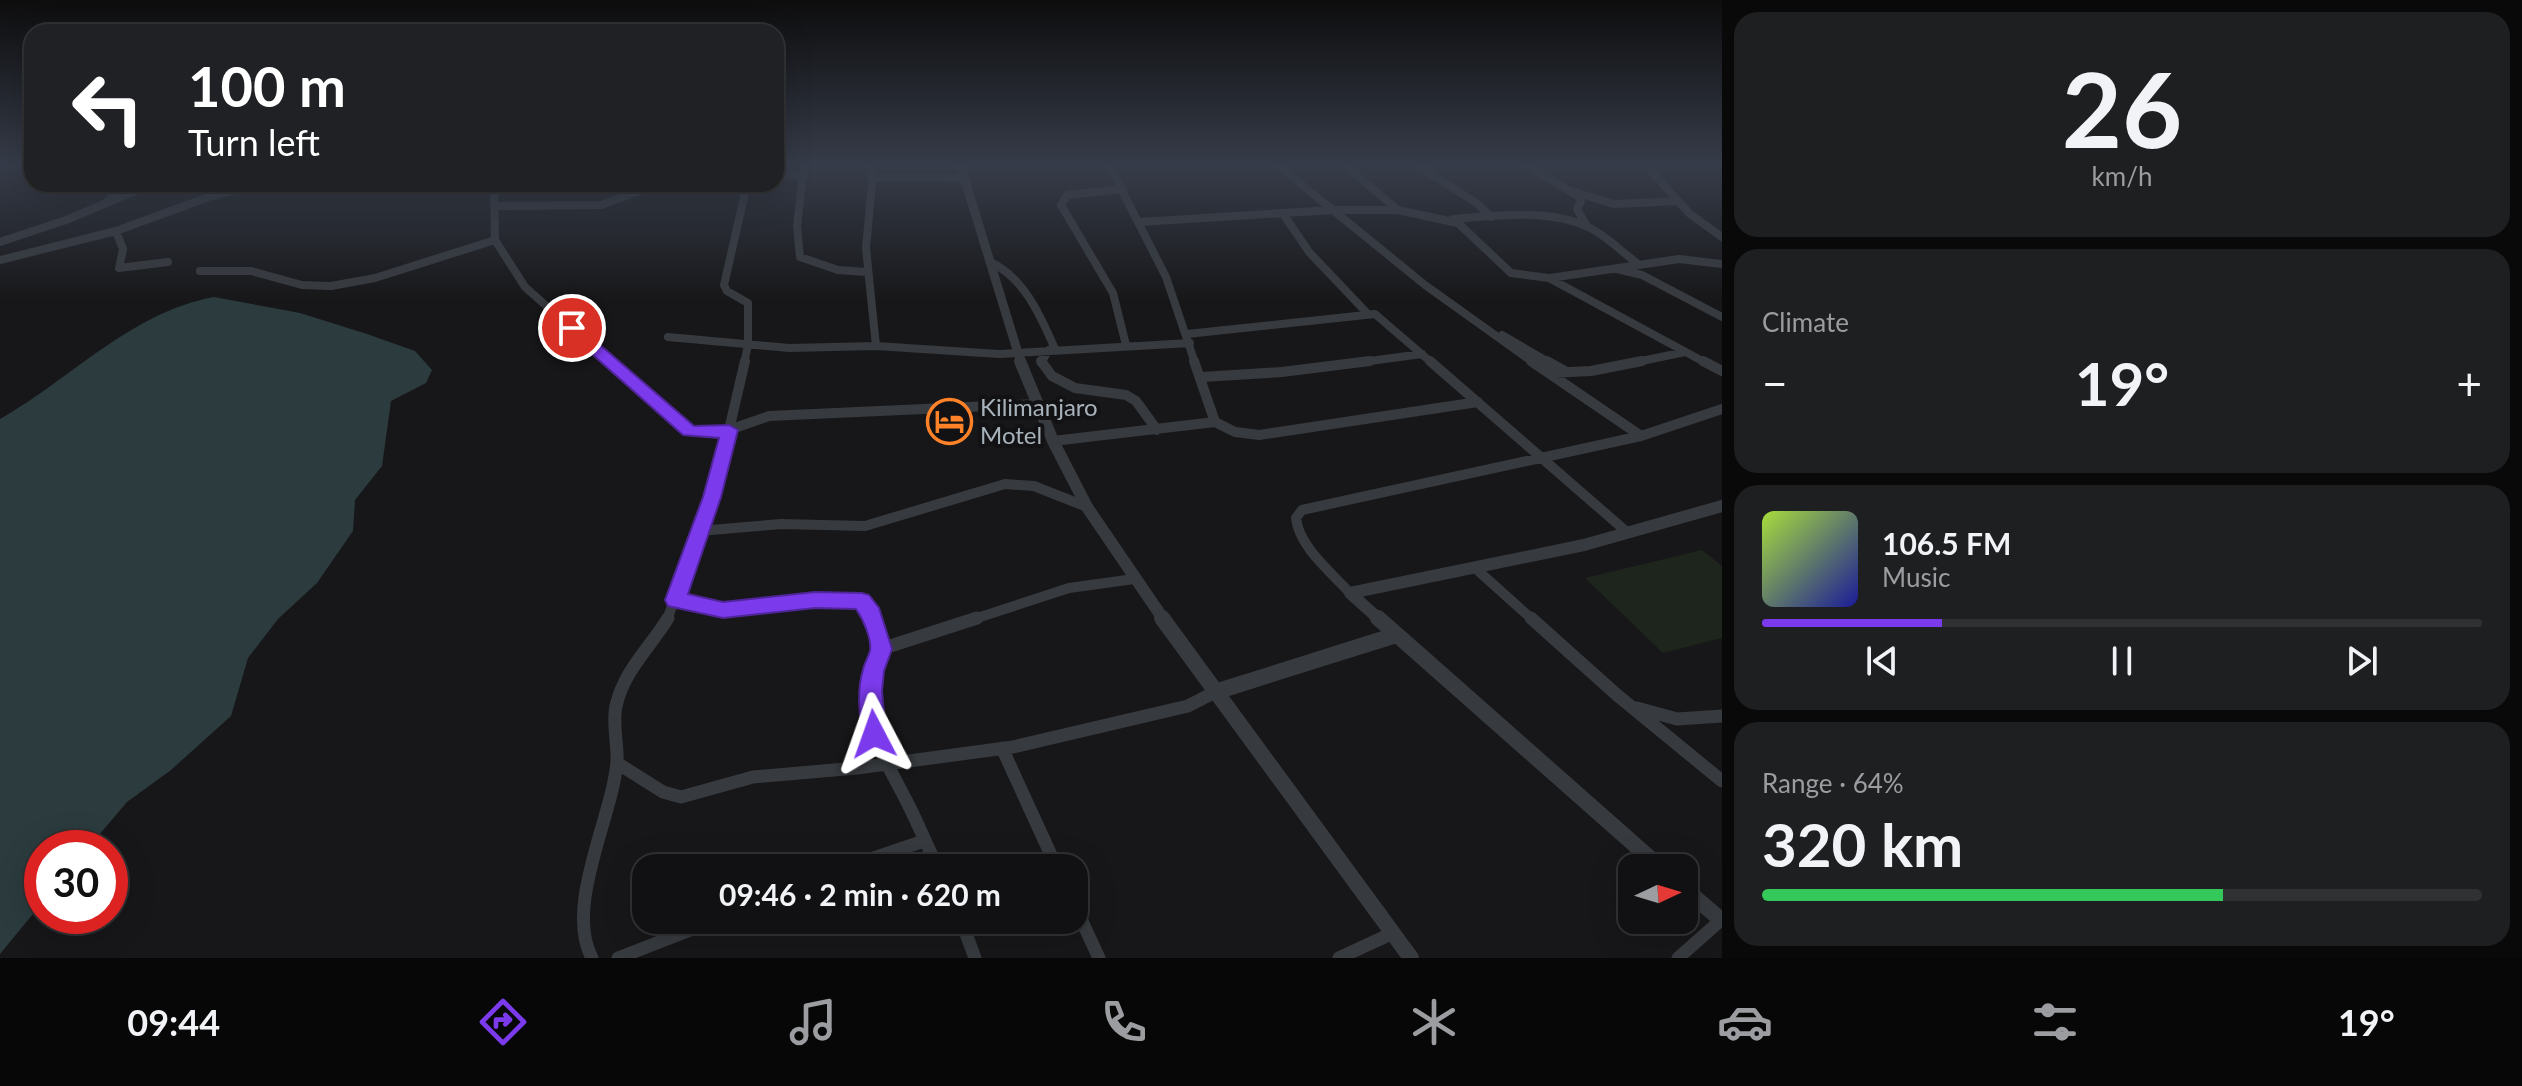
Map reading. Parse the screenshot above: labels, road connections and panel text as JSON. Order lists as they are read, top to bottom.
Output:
{
  "places": {
    "hotel": ["Kilimanjaro Motel"]
  },
  "north": "right",
  "page": {
    "tile": [
      ["26", "km/h"],
      "Climate",
      ["Range · 64%", "320 km"]
    ],
    "turn": ["100 m", "Turn left"],
    "heat": ["−", "19°", "+"],
    "song": ["106.5 FM", "Music"],
    "limit": "30",
    "trip": "09:46 · 2 min · 620 m",
    "tabs": ["09:44", "19°"]
  }
}
